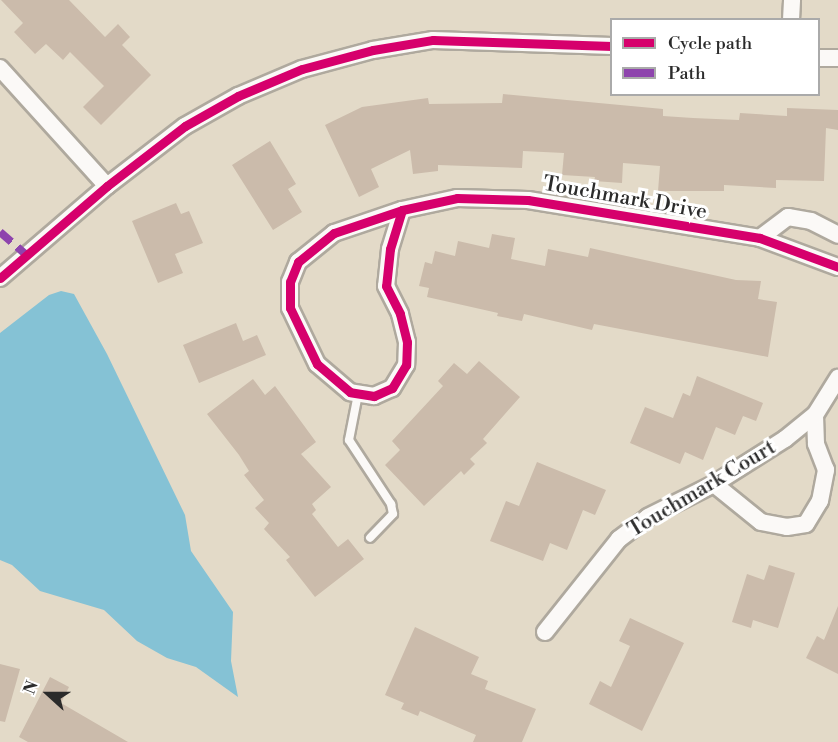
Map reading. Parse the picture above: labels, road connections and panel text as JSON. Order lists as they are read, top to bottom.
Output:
{
  "streets": {
    "street": ["Touchmark Drive", "Touchmark Court"]
  },
  "legend": ["Cycle path", "Path"],
  "north": "left"
}
